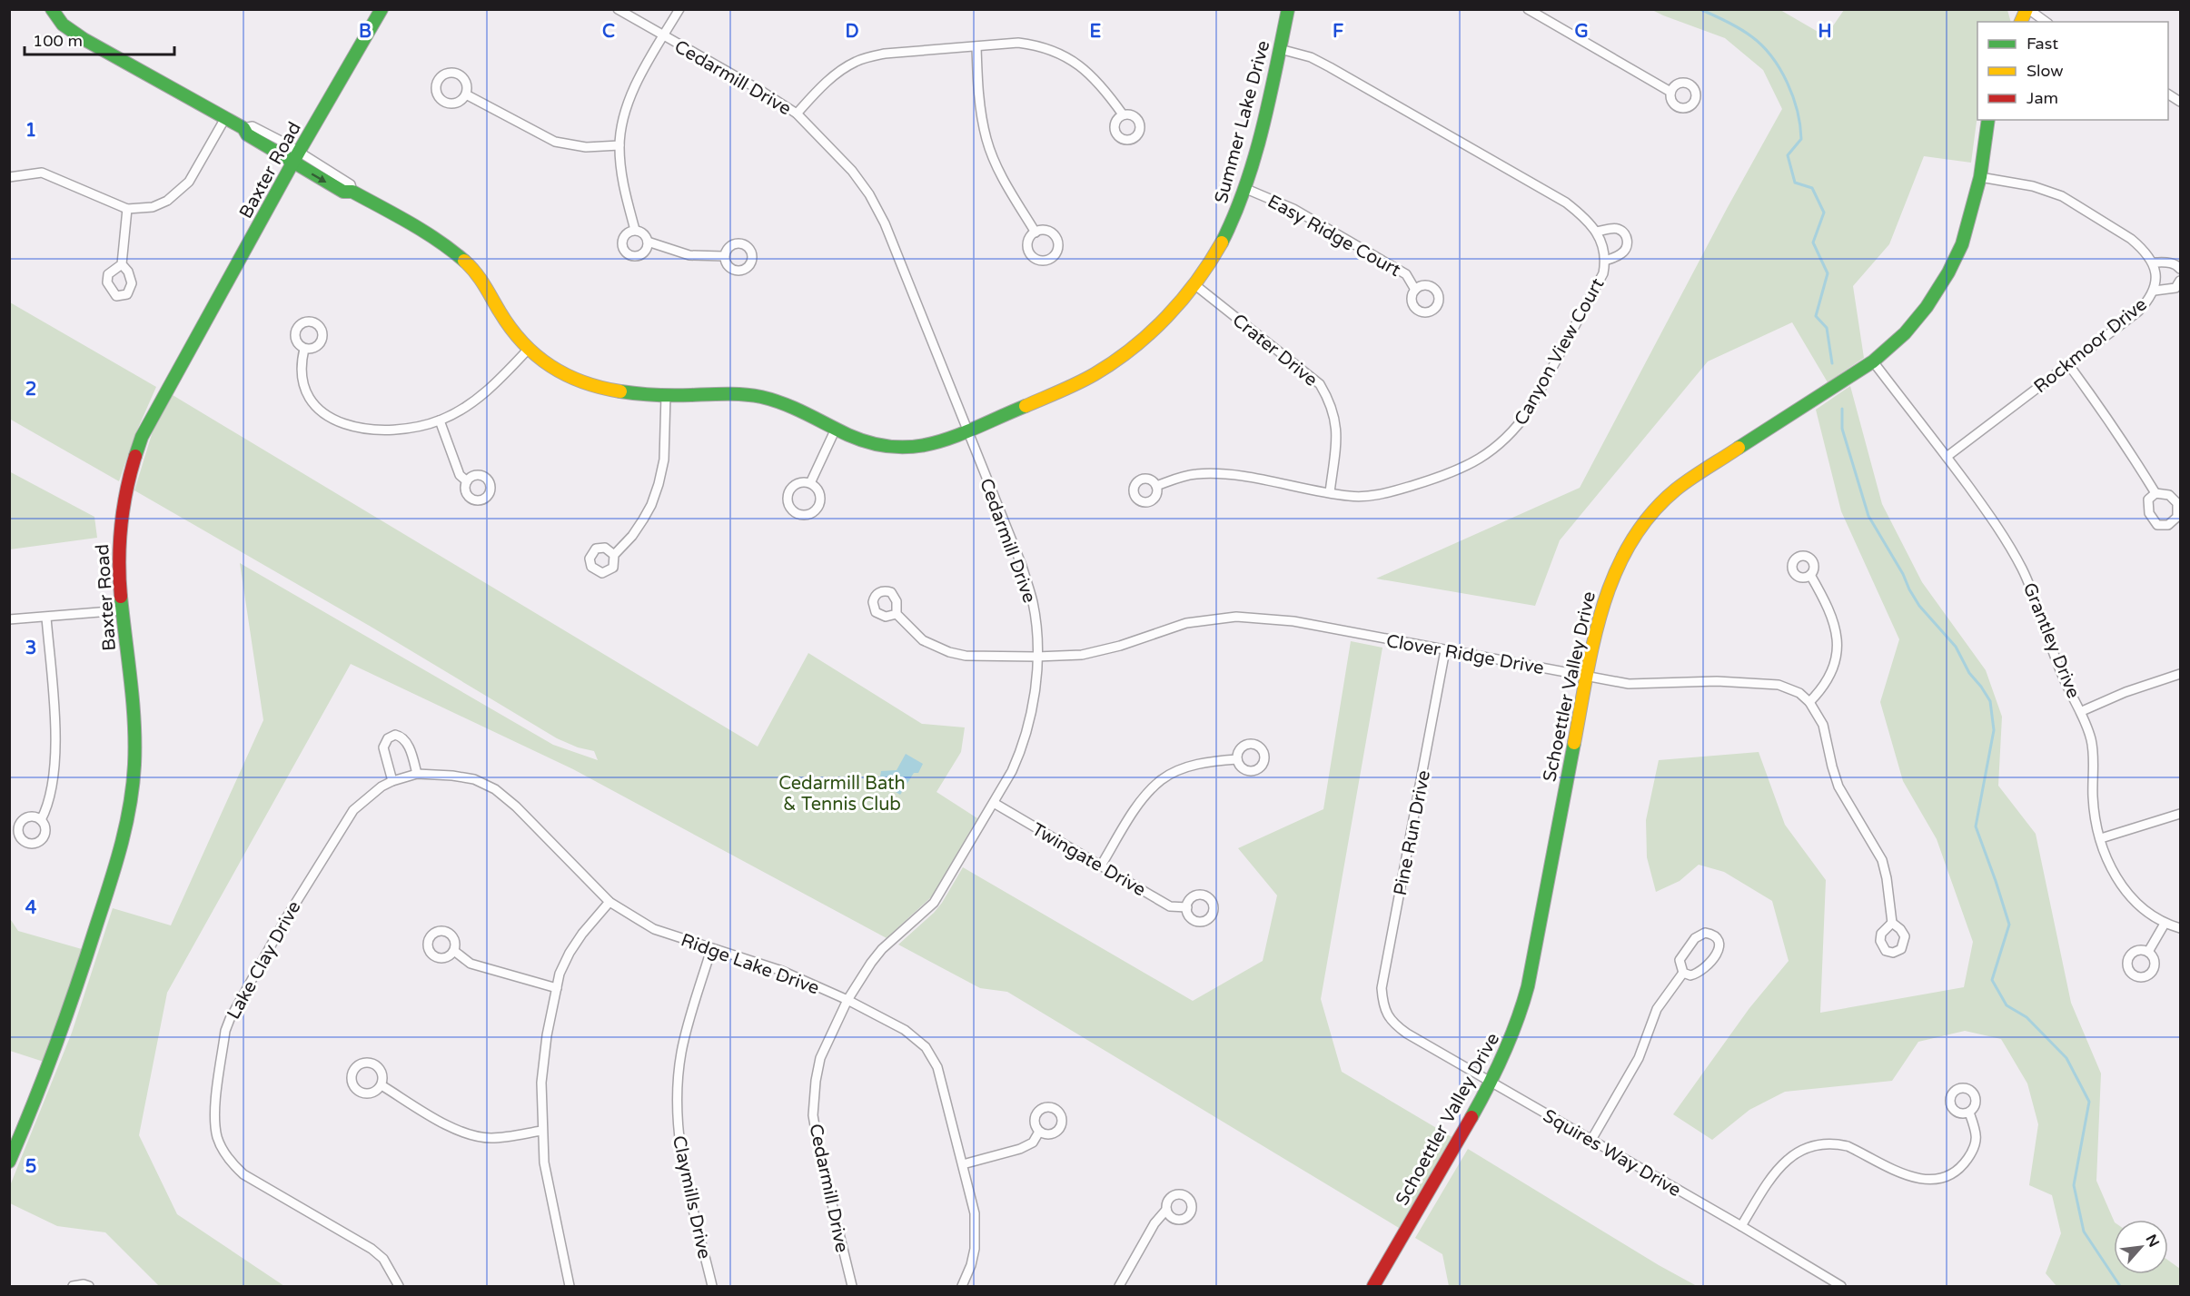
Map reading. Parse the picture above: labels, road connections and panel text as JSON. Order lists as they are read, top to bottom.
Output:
{
  "streets": {
    "street": [
      "Cedarmill Drive",
      "Summer Lake Drive",
      "Baxter Road",
      "Easy Ridge Court",
      "Rockmoor Drive",
      "Crater Drive",
      "Canyon View Court",
      "Grantley Drive",
      "Clover Ridge Drive",
      "Schoettler Valley Drive",
      "Pine Run Drive",
      "Twingate Drive",
      "Lake Clay Drive",
      "Ridge Lake Drive",
      "Squires Way Drive",
      "Claymills Drive"
    ]
  },
  "crossings": [
    ["Cedarmill Drive", "Summer Lake Drive"],
    ["Cedarmill Drive", "Clover Ridge Drive"],
    ["Cedarmill Drive", "Twingate Drive"],
    ["Cedarmill Drive", "Ridge Lake Drive"],
    ["Summer Lake Drive", "Baxter Road"],
    ["Summer Lake Drive", "Easy Ridge Court"],
    ["Summer Lake Drive", "Crater Drive"],
    ["Summer Lake Drive", "Canyon View Court"],
    ["Rockmoor Drive", "Grantley Drive"],
    ["Crater Drive", "Canyon View Court"],
    ["Grantley Drive", "Schoettler Valley Drive"],
    ["Clover Ridge Drive", "Schoettler Valley Drive"],
    ["Clover Ridge Drive", "Pine Run Drive"],
    ["Schoettler Valley Drive", "Squires Way Drive"],
    ["Pine Run Drive", "Squires Way Drive"],
    ["Lake Clay Drive", "Ridge Lake Drive"],
    ["Ridge Lake Drive", "Claymills Drive"]
  ],
  "parks": ["Cedarmill Bath & Tennis Club"],
  "legend": ["Fast", "Slow", "Jam"],
  "scale_bar": "100 m",
  "north": "top right",
  "grid": {
    "columns": [
      "B",
      "C",
      "D",
      "E",
      "F",
      "G",
      "H"
    ],
    "rows": [
      "1",
      "2",
      "3",
      "4",
      "5"
    ]
  }
}
